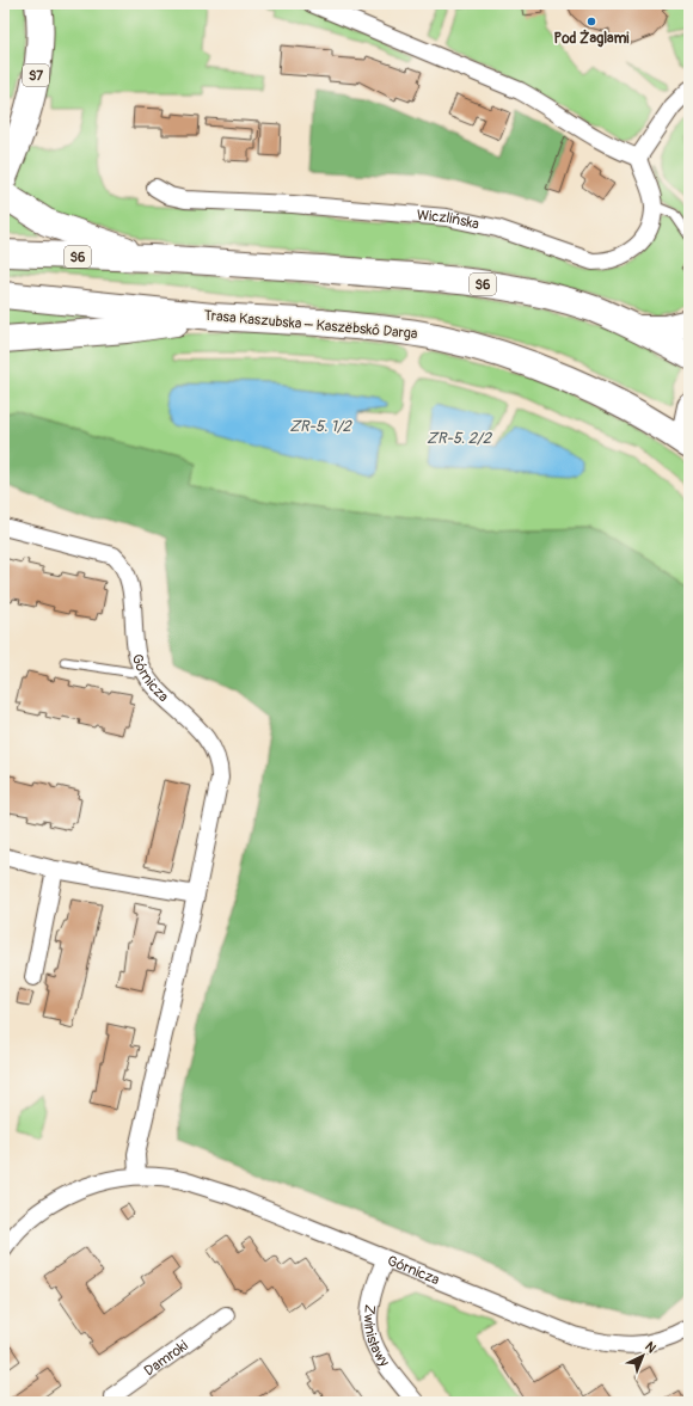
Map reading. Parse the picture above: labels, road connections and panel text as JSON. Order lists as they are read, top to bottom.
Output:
{
  "streets": {
    "main road": ["S7", "S6", "Trasa Kaszubska – Kaszëbskô Darga"],
    "street": [
      "Wiczlińska",
      "Górnicza",
      "Zwinisławy",
      "Damroki"
    ]
  },
  "crossings": [
    ["Górnicza", "Zwinisławy"]
  ],
  "water": ["ZR-5. 1/2", "ZR-5. 2/2"],
  "places": ["Pod Żaglami"],
  "north": "top right"
}
